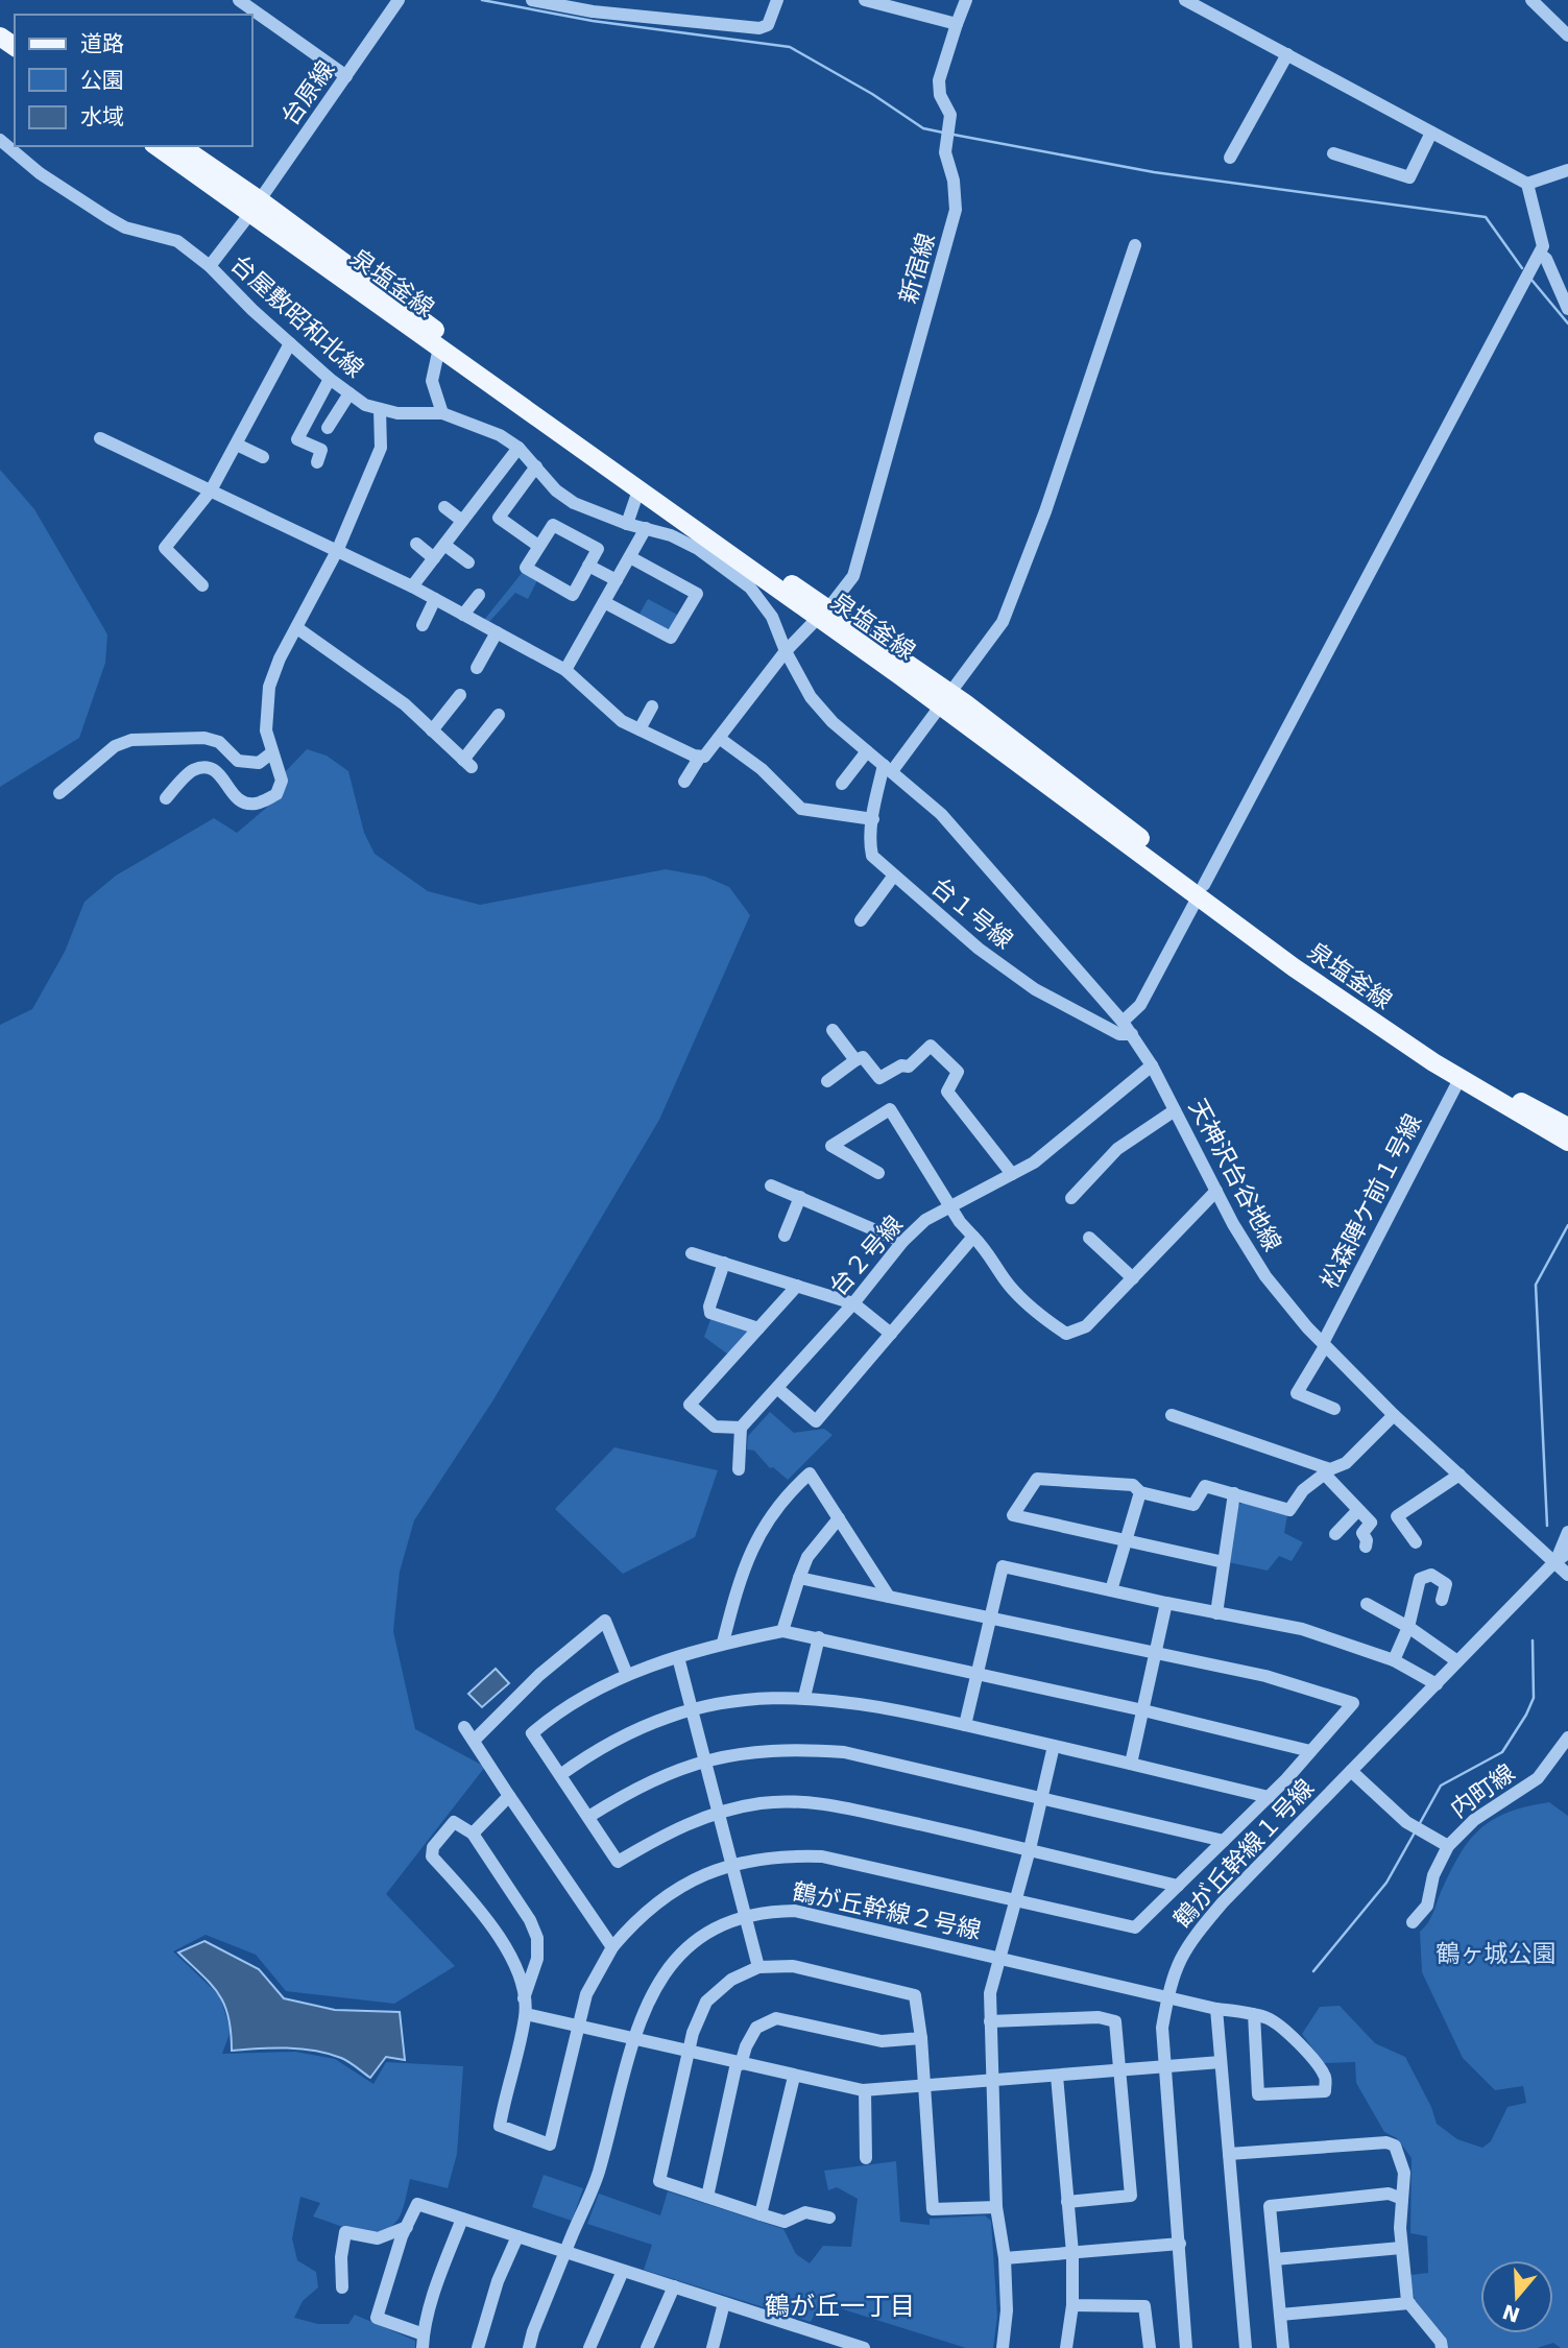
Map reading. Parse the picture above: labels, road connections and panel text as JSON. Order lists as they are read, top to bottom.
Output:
{
  "streets": {
    "main road": ["泉塩釜線"],
    "street": [
      "台原線",
      "新宿線",
      "台屋敷昭和北線",
      "台１号線",
      "天神沢台谷地線",
      "松森陣ケ前１号線",
      "台２号線",
      "内町線",
      "鶴が丘幹線１号線",
      "鶴が丘幹線２号線"
    ]
  },
  "crossings": [
    ["台原線", "泉塩釜線"],
    ["台原線", "台屋敷昭和北線"],
    ["新宿線", "泉塩釜線"],
    ["新宿線", "台屋敷昭和北線"],
    ["泉塩釜線", "松森陣ケ前１号線"],
    ["台屋敷昭和北線", "台１号線"],
    ["台屋敷昭和北線", "天神沢台谷地線"],
    ["台１号線", "天神沢台谷地線"],
    ["天神沢台谷地線", "松森陣ケ前１号線"],
    ["天神沢台谷地線", "台２号線"],
    ["天神沢台谷地線", "鶴が丘幹線１号線"],
    ["鶴が丘幹線１号線", "鶴が丘幹線２号線"]
  ],
  "districts": ["鶴が丘一丁目"],
  "parks": ["鶴ヶ城公園"],
  "legend": ["道路", "公園", "水域"],
  "north": "bottom"
}
